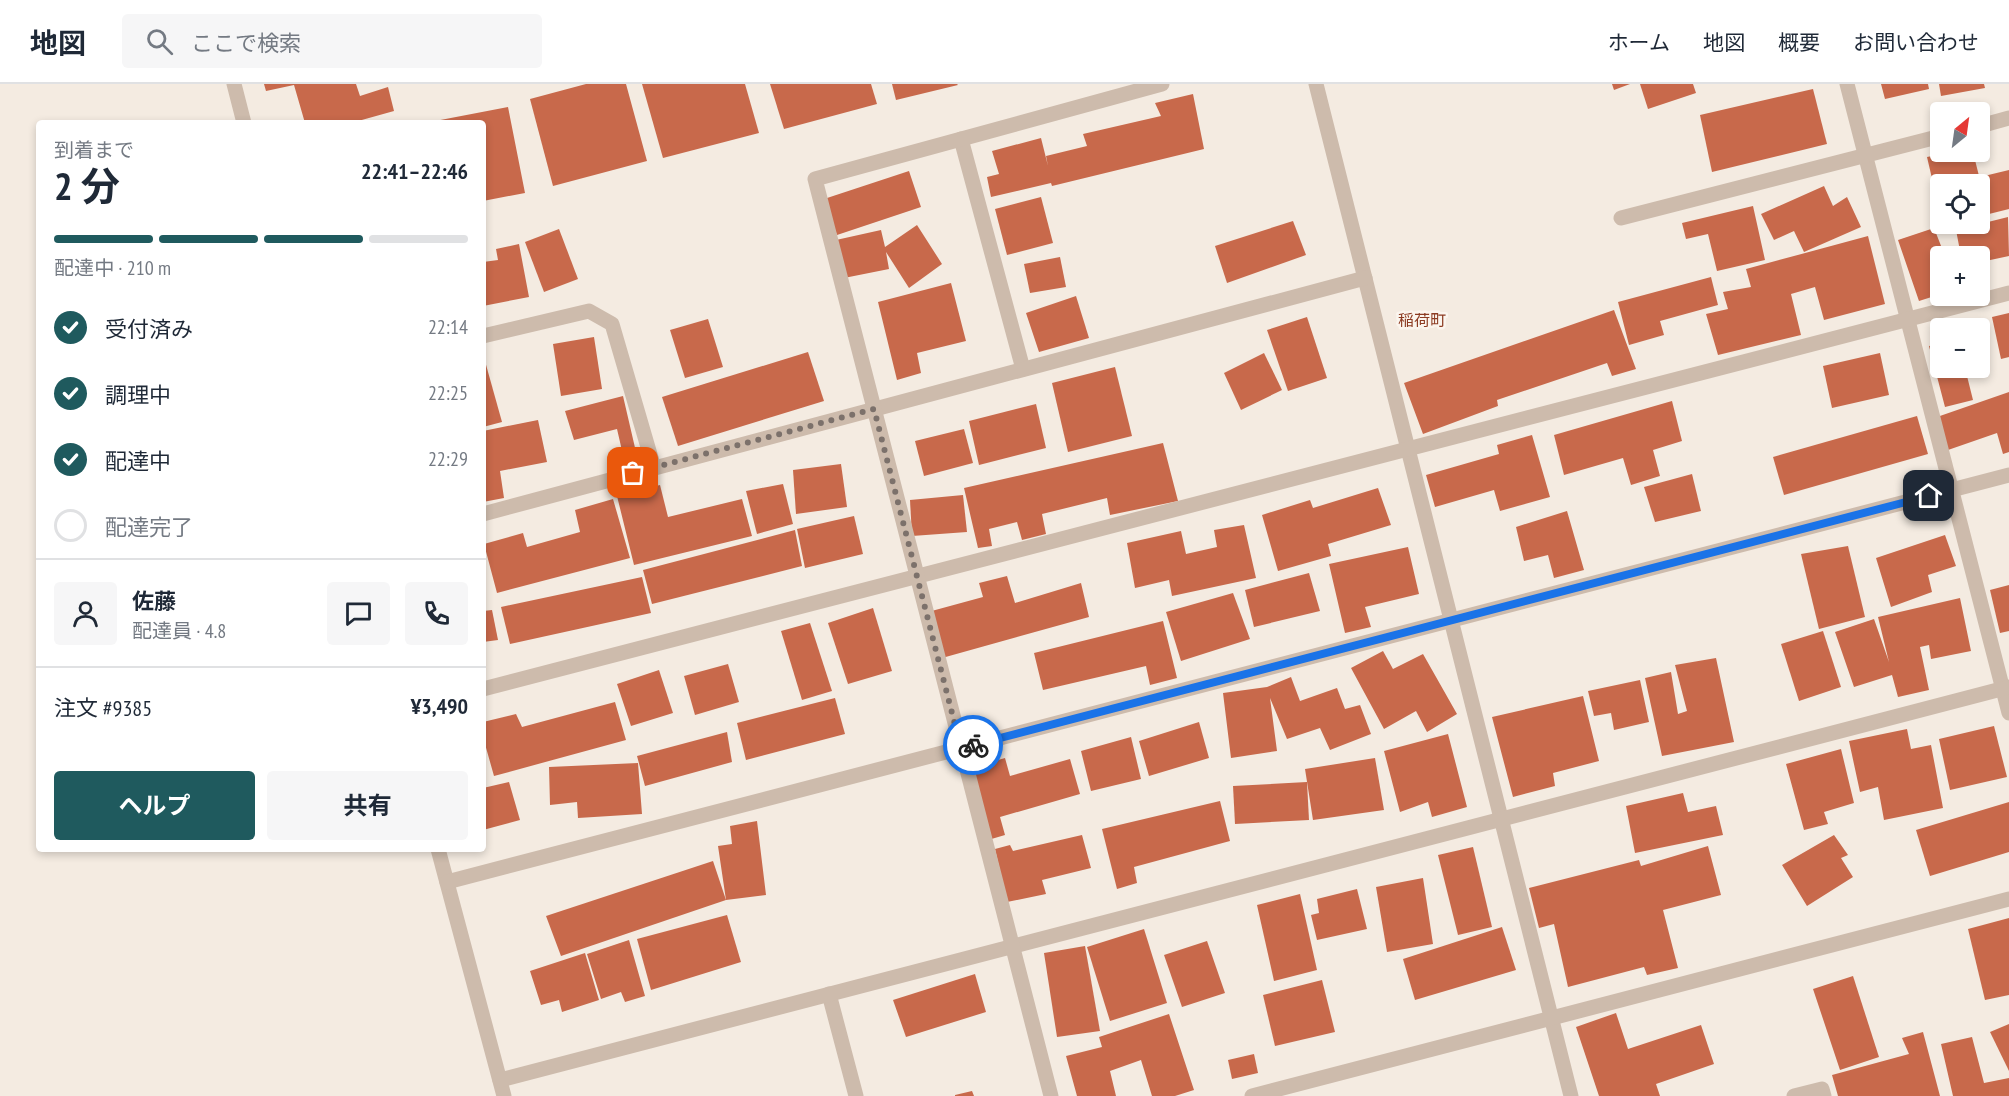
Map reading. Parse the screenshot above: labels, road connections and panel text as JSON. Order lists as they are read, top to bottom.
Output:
{
  "districts": ["稲荷町"],
  "north": "top right",
  "page": {
    "header": "地図",
    "search": "ここで検索",
    "nav": [
      "ホーム",
      "地図",
      "概要",
      "お問い合わせ"
    ],
    "map_buttons": ["+", "−"],
    "heading": ["2 分", "到着まで", "22:41–22:46"],
    "panel": [
      "佐藤",
      "配達員 · 4.8",
      "注文 #9385",
      "¥3,490"
    ],
    "bar": "配達中 · 210 m",
    "list": [
      ["受付済み", "22:14"],
      ["調理中", "22:25"],
      ["配達中", "22:29"],
      "配達完了"
    ],
    "buttons": ["ヘルプ", "共有"]
  }
}
